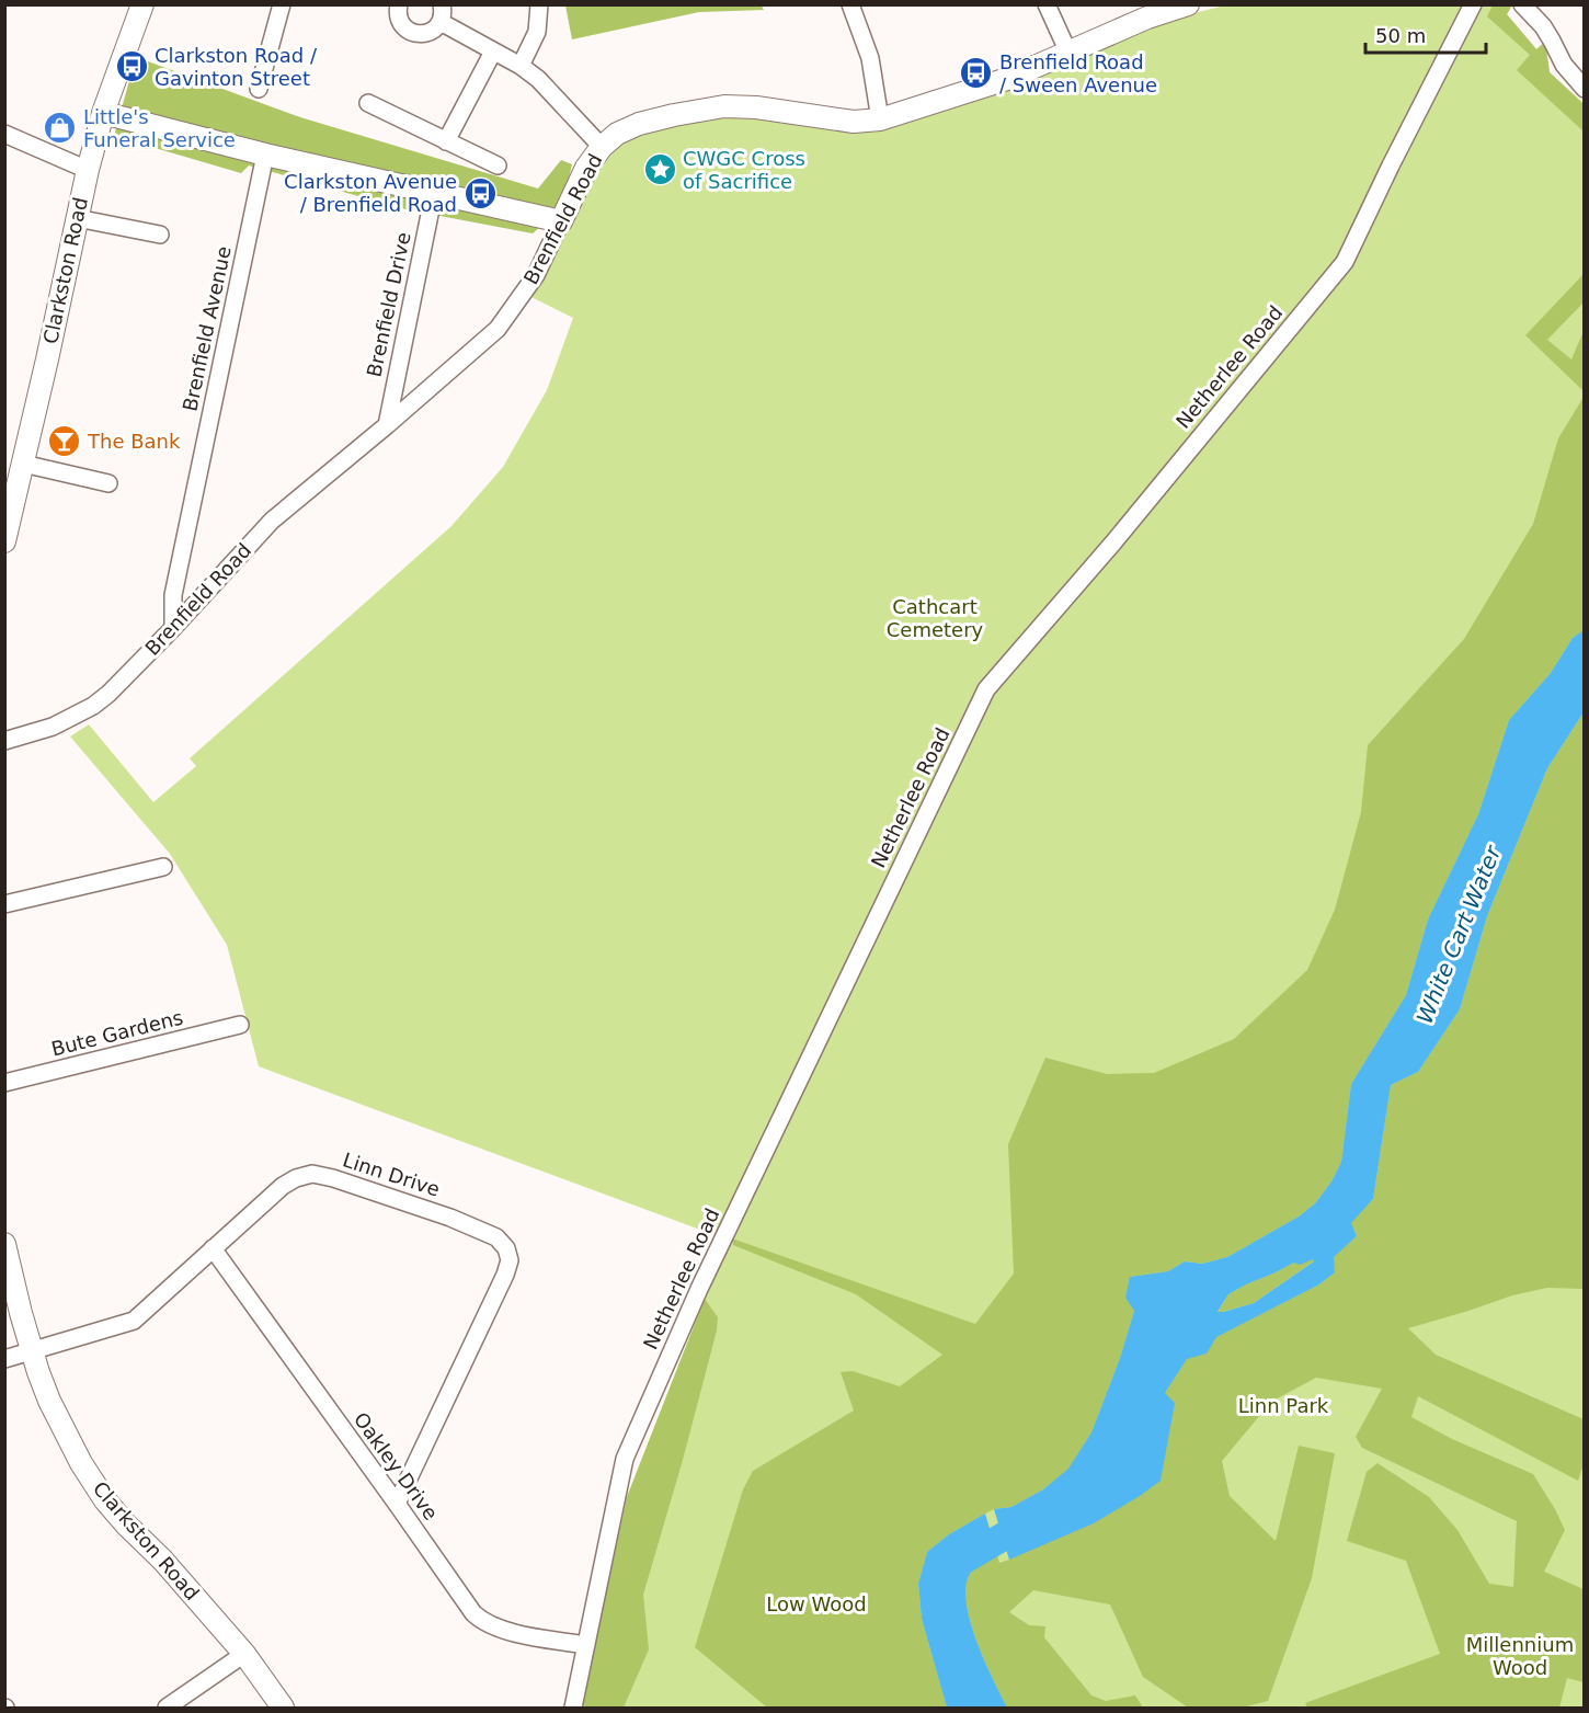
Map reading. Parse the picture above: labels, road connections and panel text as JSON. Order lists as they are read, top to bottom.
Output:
{
  "streets": {
    "street": [
      "Brenfield Road",
      "Clarkston Road",
      "Brenfield Drive",
      "Brenfield Avenue",
      "Netherlee Road",
      "Bute Gardens",
      "Linn Drive",
      "Oakley Drive"
    ]
  },
  "crossings": [
    ["Brenfield Road", "Brenfield Drive"],
    ["Brenfield Road", "Brenfield Avenue"],
    ["Clarkston Road", "Linn Drive"],
    ["Netherlee Road", "Oakley Drive"],
    ["Linn Drive", "Oakley Drive"]
  ],
  "water": ["White Cart Water"],
  "parks": [
    "Cathcart Cemetery",
    "Linn Park",
    "Low Wood",
    "Millennium Wood"
  ],
  "places": {
    "bus stop": ["Clarkston Road / Gavinton Street", "Brenfield Road / Sween Avenue", "Clarkston Avenue / Brenfield Road"],
    "shop": ["Little's Funeral Service"],
    "place": ["CWGC Cross of Sacrifice"],
    "bar": ["The Bank"]
  },
  "scale_bar": "50 m"
}
